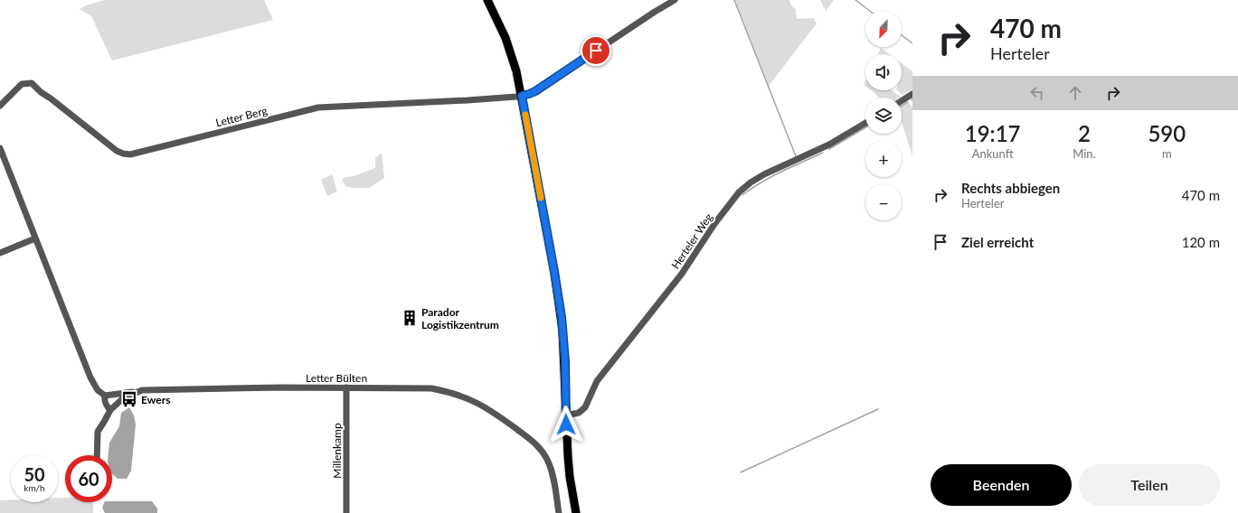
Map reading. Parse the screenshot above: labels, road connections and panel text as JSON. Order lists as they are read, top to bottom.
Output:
{
  "streets": {
    "street": [
      "Letter Berg",
      "Herteler Weg",
      "Letter Bülten",
      "Millenkamp"
    ]
  },
  "crossings": [
    ["Letter Bülten", "Millenkamp"]
  ],
  "places": {
    "building": ["Parador Logistikzentrum"],
    "bus stop": ["Ewers"]
  },
  "north": "bottom left",
  "page": {
    "turn": ["470 m", "Herteler"],
    "map_buttons": ["+", "−"],
    "eta": [
      "19:17",
      "Ankunft",
      "2",
      "Min.",
      "590",
      "m"
    ],
    "list": [
      {
        "name": "Rechts abbiegen",
        "note": "Herteler",
        "value": "470 m"
      },
      {
        "name": "Ziel erreicht",
        "value": "120 m"
      }
    ],
    "speed": "50 km/h",
    "limit": "60",
    "buttons": ["Beenden", "Teilen"]
  }
}
